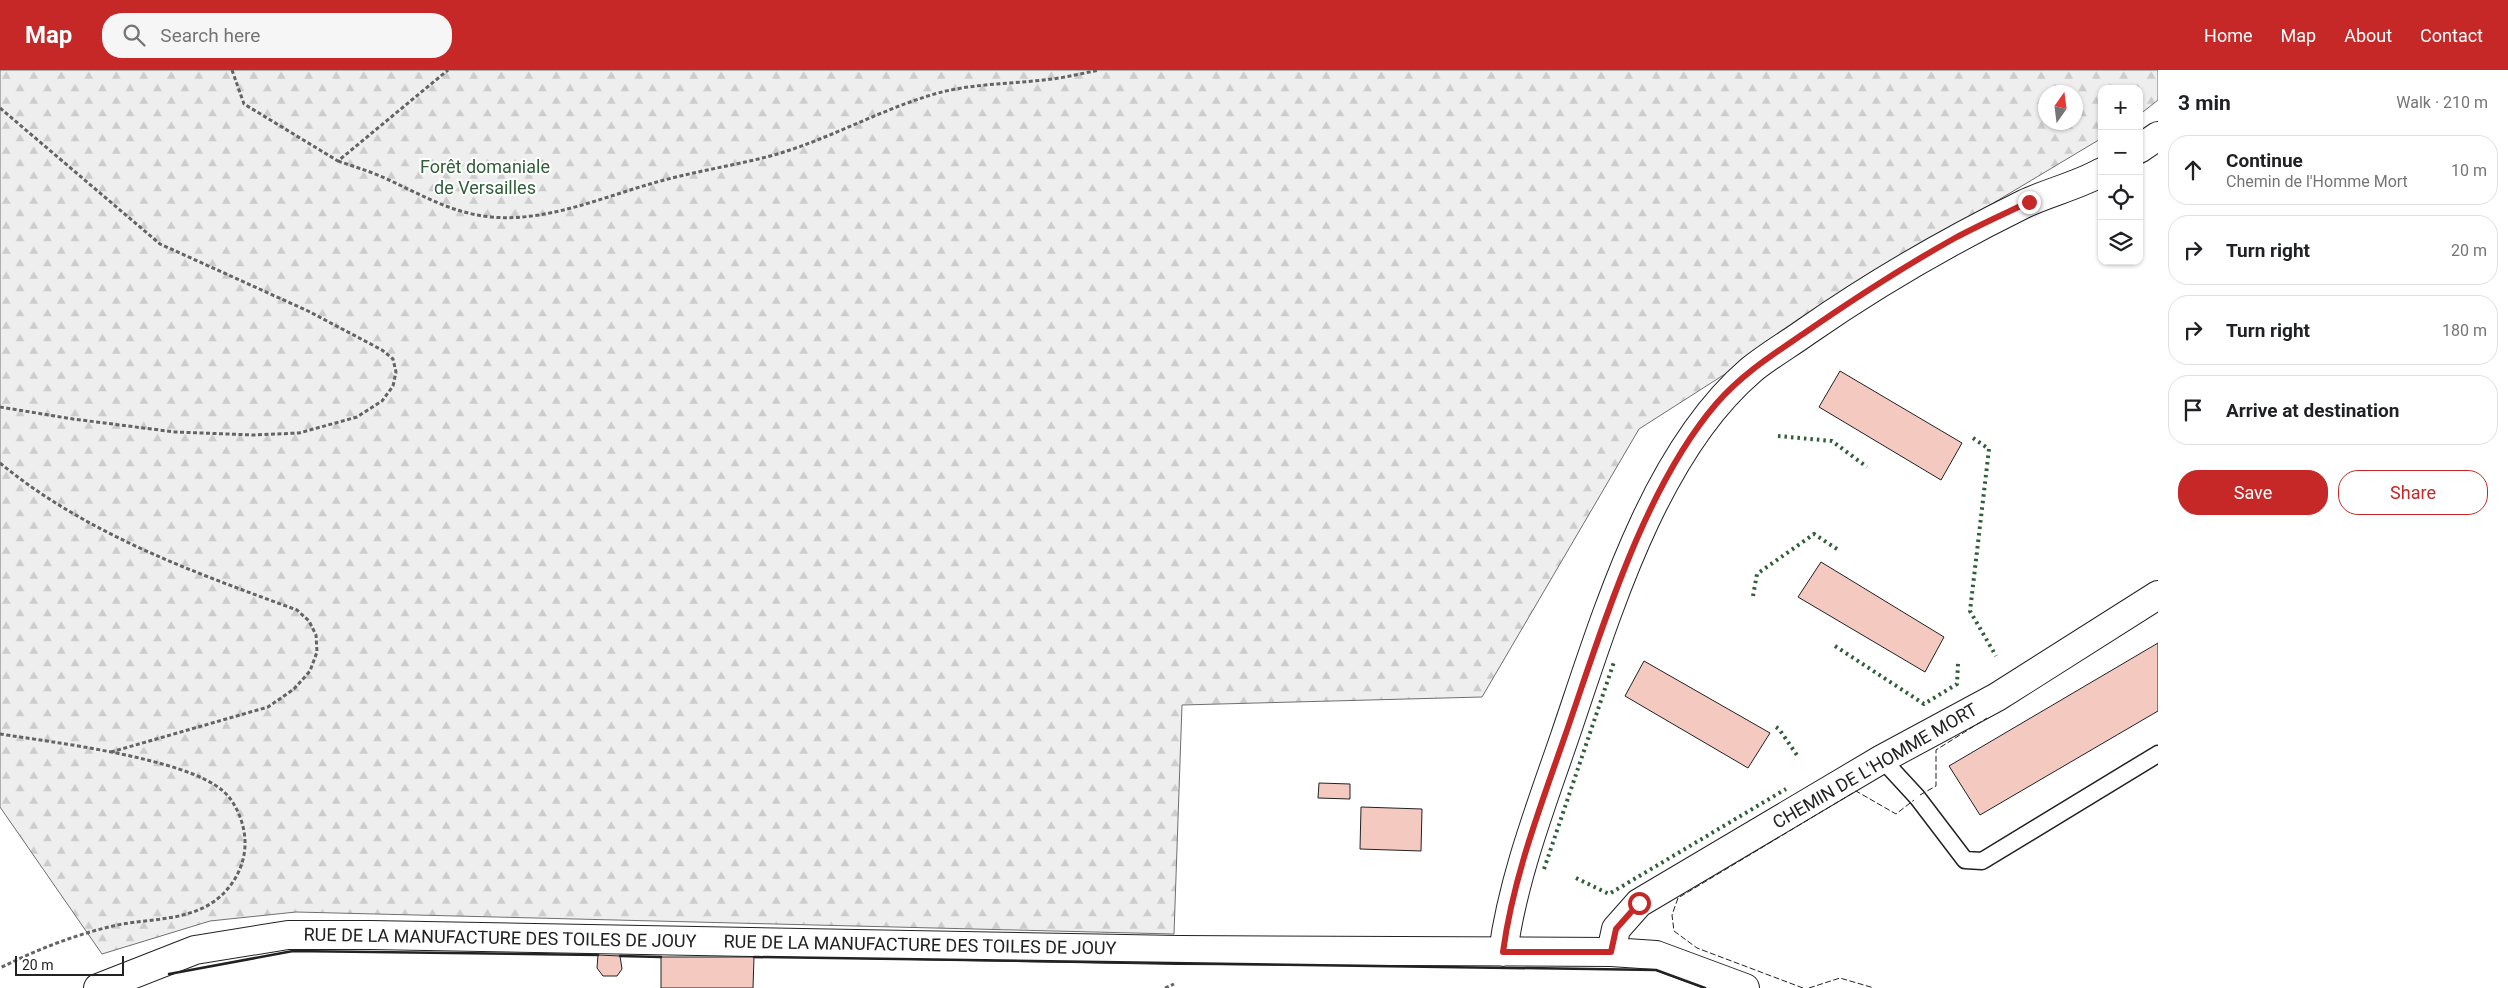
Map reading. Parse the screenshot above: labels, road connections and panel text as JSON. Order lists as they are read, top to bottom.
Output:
{
  "streets": {
    "street": ["CHEMIN DE L'HOMME MORT", "RUE DE LA MANUFACTURE DES TOILES DE JOUY"]
  },
  "crossings": [
    ["CHEMIN DE L'HOMME MORT", "RUE DE LA MANUFACTURE DES TOILES DE JOUY"]
  ],
  "parks": ["Forêt domaniale de Versailles"],
  "scale_bar": "20 m",
  "north": "top",
  "page": {
    "header": "Map",
    "search": "Search here",
    "nav": [
      "Home",
      "Map",
      "About",
      "Contact"
    ],
    "heading": ["3 min", "Walk · 210 m"],
    "map_buttons": ["+", "−"],
    "list": [
      ["Continue", "Chemin de l'Homme Mort", "10 m"],
      ["Turn right", "20 m"],
      ["Turn right", "180 m"],
      "Arrive at destination"
    ],
    "buttons": ["Save", "Share"],
    "scale": "20 m"
  }
}
